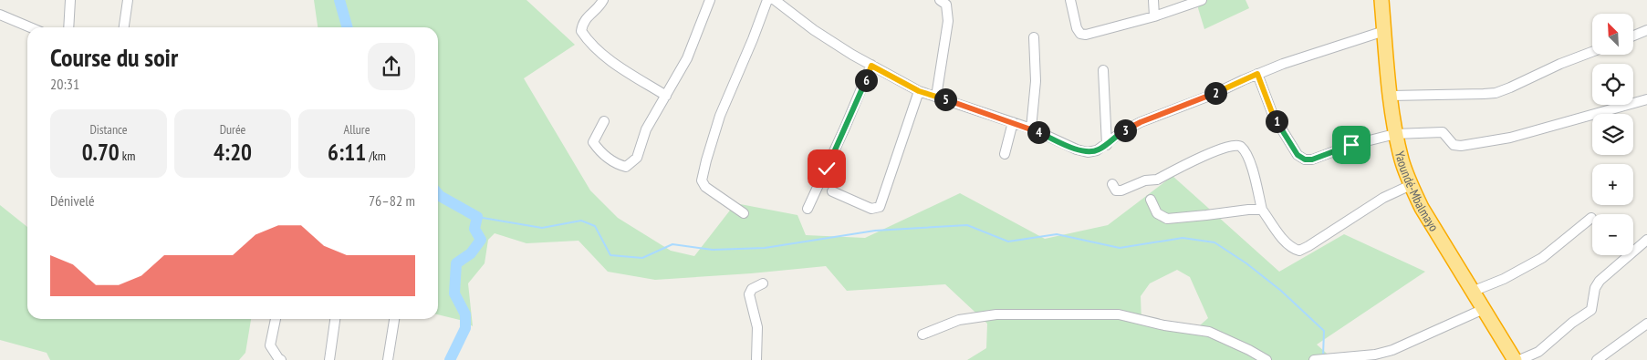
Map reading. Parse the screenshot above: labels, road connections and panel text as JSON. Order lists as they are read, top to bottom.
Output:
{
  "streets": {
    "highway": ["Yaoundé-Mbalmayo"]
  },
  "north": "top left",
  "page": {
    "map_buttons": ["+", "−"],
    "heading": ["Course du soir", "20:31"],
    "pins": [
      "6",
      "2",
      "5",
      "1",
      "3",
      "4"
    ],
    "stats": [
      ["Distance", "0.70 km"],
      ["Durée", "4:20"],
      ["Allure", "6:11 /km"]
    ],
    "chart": ["Dénivelé", "76–82 m"]
  }
}
